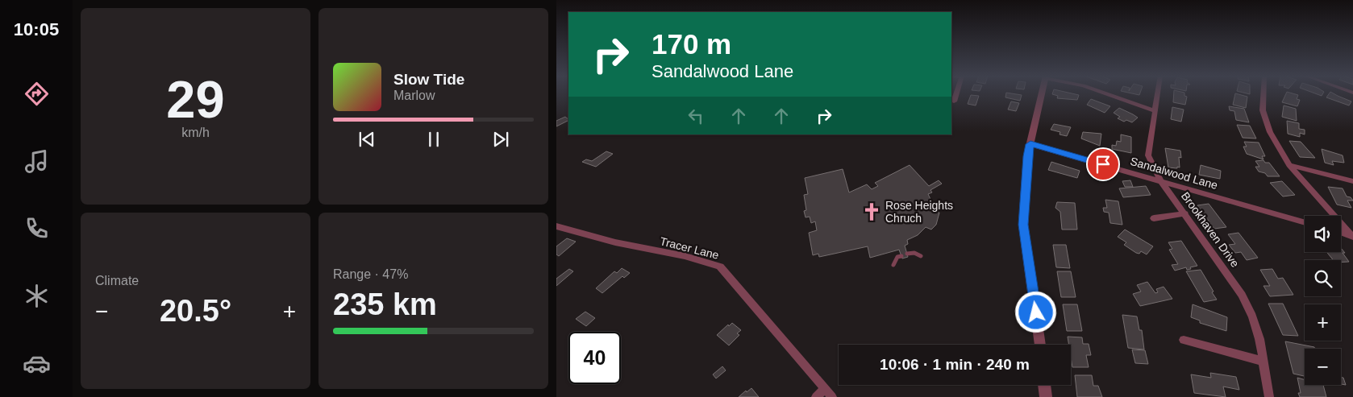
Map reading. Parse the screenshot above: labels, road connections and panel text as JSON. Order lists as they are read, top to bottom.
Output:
{
  "streets": {
    "street": ["Sandalwood Lane", "Brookhaven Drive", "Tracer Lane"]
  },
  "crossings": [
    ["Sandalwood Lane", "Brookhaven Drive"]
  ],
  "places": {
    "church": ["Rose Heights Chruch"]
  },
  "page": {
    "tabs": "10:05",
    "tile": [
      ["29", "km/h"],
      "Climate",
      ["Range · 47%", "235 km"]
    ],
    "turn": ["170 m", "Sandalwood Lane"],
    "song": ["Slow Tide", "Marlow"],
    "map_buttons": ["+", "−"],
    "heat": ["−", "20.5°", "+"],
    "limit": "40",
    "trip": "10:06 · 1 min · 240 m"
  }
}
